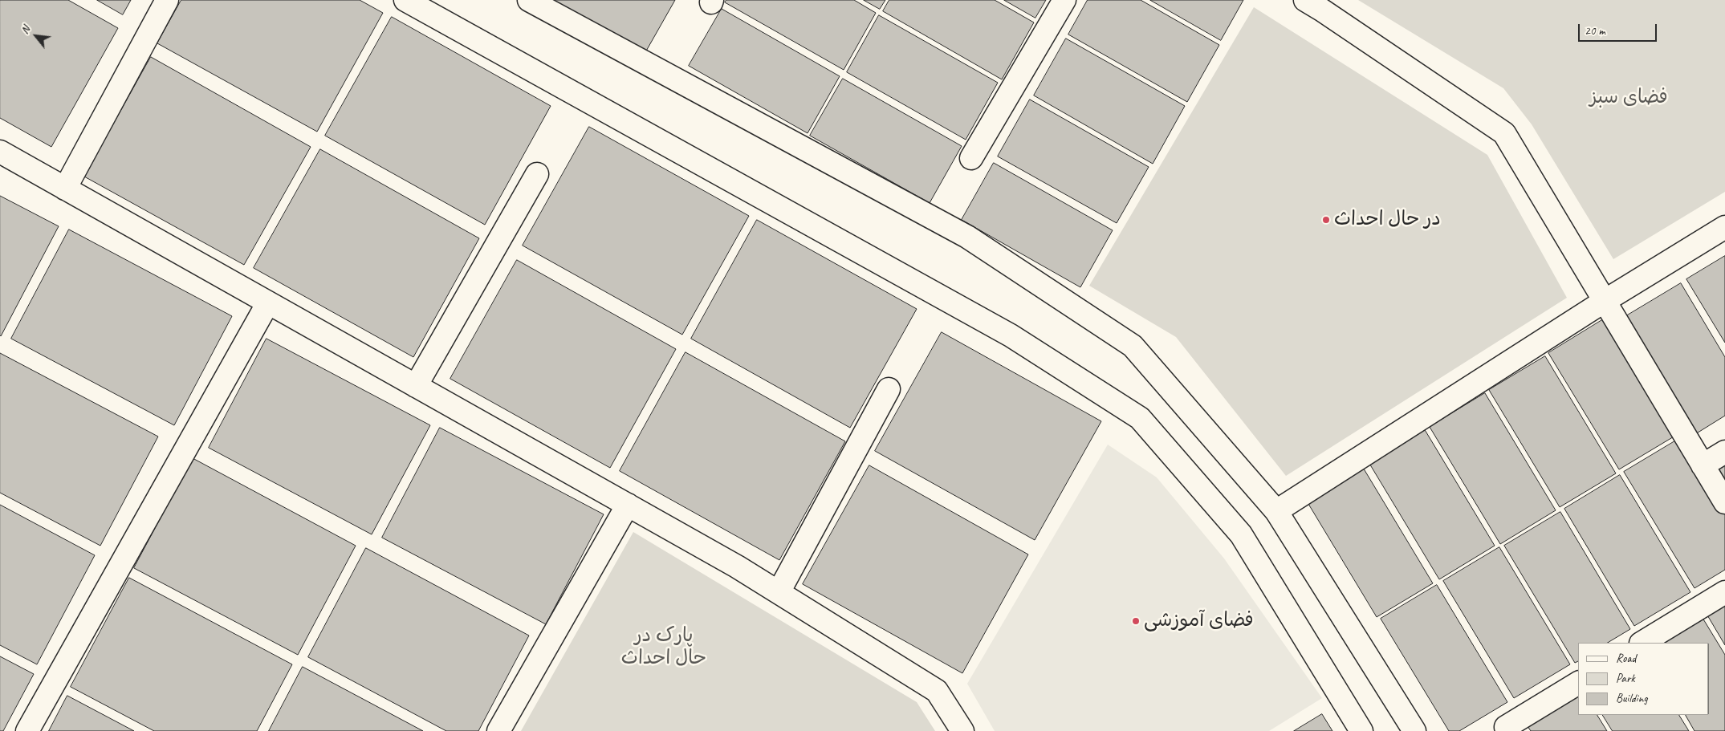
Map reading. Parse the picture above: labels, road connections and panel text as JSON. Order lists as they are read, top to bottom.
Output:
{
  "parks": ["فضای سبز", "پارک در حال احداث"],
  "places": ["در حال احداث", "فضای آموزشی"],
  "legend": ["Road", "Park", "Building"],
  "scale_bar": "20 m",
  "north": "top left"
}
